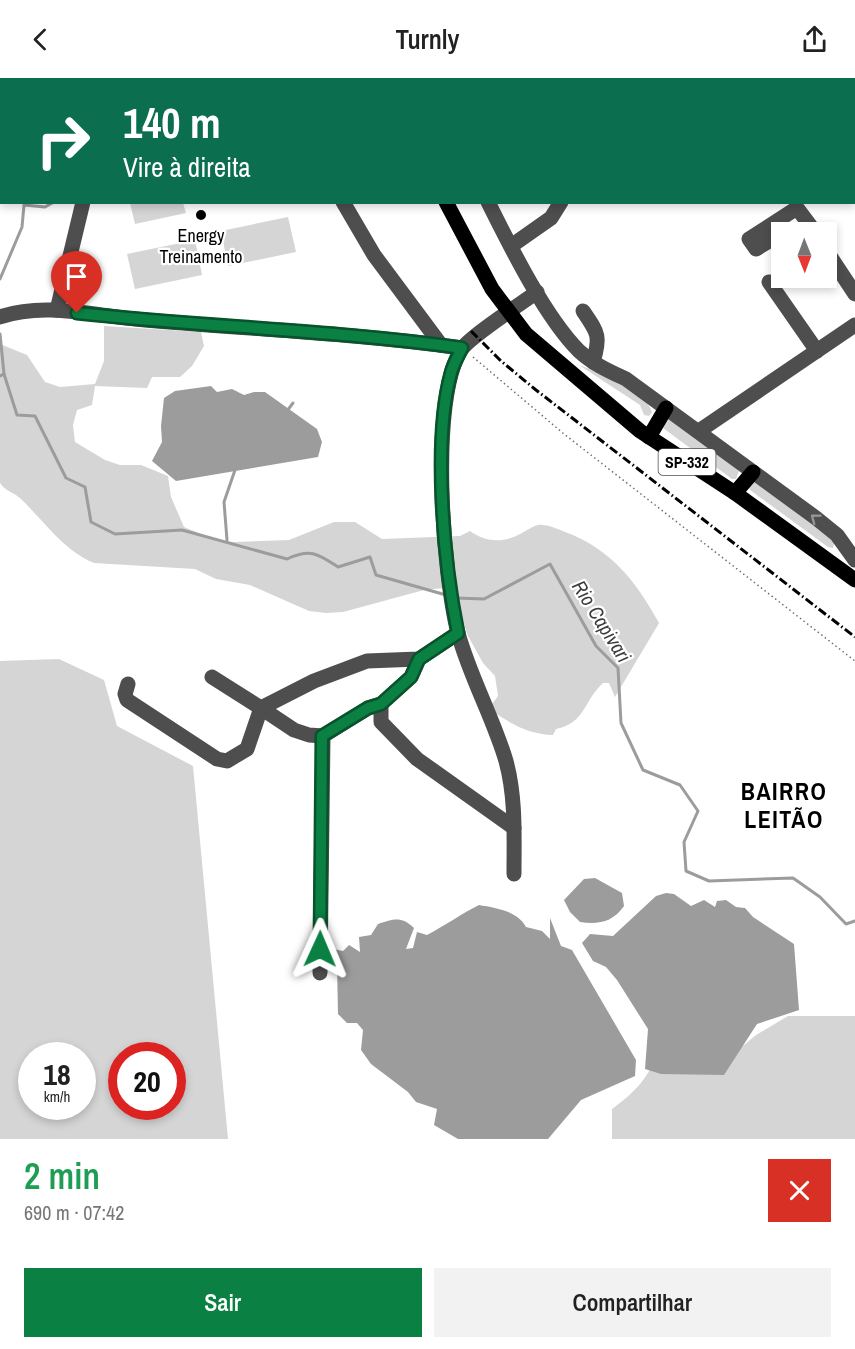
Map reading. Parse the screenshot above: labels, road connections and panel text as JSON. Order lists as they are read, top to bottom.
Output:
{
  "streets": {
    "main road": ["SP-332"]
  },
  "districts": ["BAIRRO LEITÃO"],
  "water": ["Rio Capivari"],
  "places": ["Energy Treinamento"],
  "north": "bottom",
  "page": {
    "header": "Turnly",
    "turn": ["140 m", "Vire à direita"],
    "speed": "18 km/h",
    "limit": "20",
    "heading": ["2 min", "690 m · 07:42"],
    "buttons": ["Sair", "Compartilhar"]
  }
}
